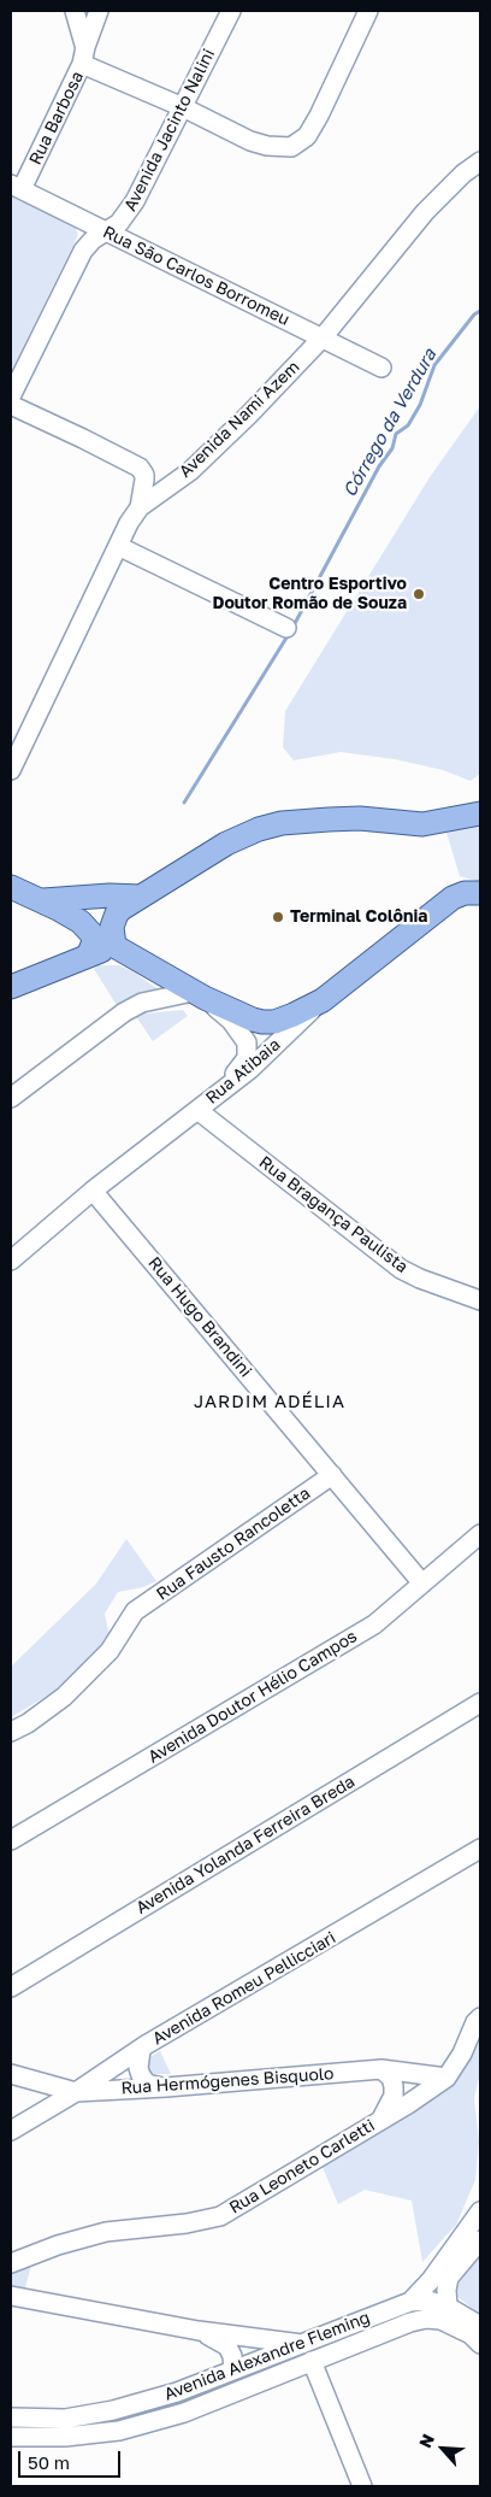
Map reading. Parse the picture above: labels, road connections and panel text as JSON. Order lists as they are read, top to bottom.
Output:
{
  "streets": {
    "main road": ["Rua Atibaia"],
    "street": [
      "Rua Barbosa",
      "Avenida Jacinto Nalini",
      "Rua São Carlos Borromeu",
      "Avenida Nami Azem",
      "Rua Bragança Paulista",
      "Rua Hugo Brandini",
      "Rua Fausto Rancoletta",
      "Avenida Doutor Hélio Campos",
      "Avenida Yolanda Ferreira Breda",
      "Avenida Romeu Pellicciari",
      "Rua Hermógenes Bisquolo",
      "Rua Leoneto Carletti",
      "Avenida Alexandre Fleming"
    ]
  },
  "crossings": [
    ["Rua Barbosa", "Rua São Carlos Borromeu"],
    ["Avenida Jacinto Nalini", "Rua São Carlos Borromeu"],
    ["Rua São Carlos Borromeu", "Avenida Nami Azem"],
    ["Rua Atibaia", "Rua Bragança Paulista"],
    ["Rua Atibaia", "Rua Hugo Brandini"],
    ["Rua Hugo Brandini", "Rua Fausto Rancoletta"],
    ["Rua Hugo Brandini", "Avenida Doutor Hélio Campos"],
    ["Avenida Romeu Pellicciari", "Rua Hermógenes Bisquolo"],
    ["Rua Hermógenes Bisquolo", "Rua Leoneto Carletti"]
  ],
  "districts": ["JARDIM ADÉLIA"],
  "water": ["Córrego da Verdura"],
  "places": ["Centro Esportivo Doutor Romão de Souza", "Terminal Colônia"],
  "scale_bar": "50 m",
  "north": "top left"
}
